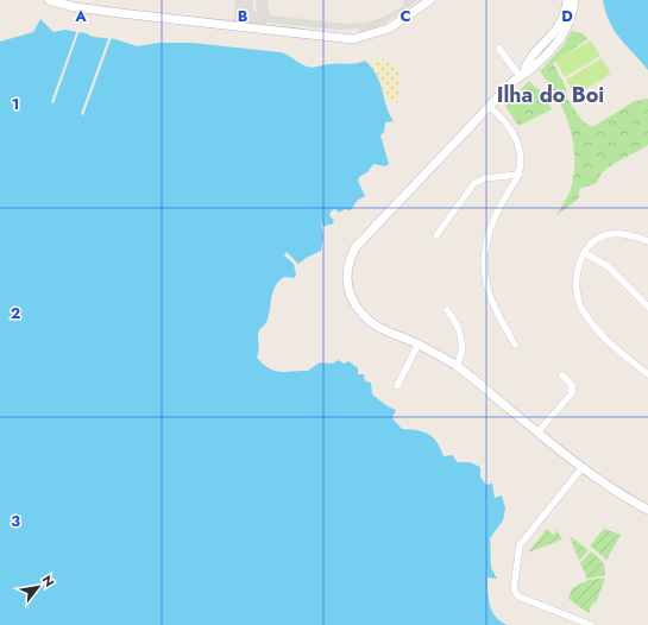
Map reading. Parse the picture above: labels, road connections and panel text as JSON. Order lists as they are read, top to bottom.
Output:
{
  "districts": ["Ilha do Boi"],
  "north": "top right",
  "grid": {
    "columns": [
      "A",
      "B",
      "C",
      "D"
    ],
    "rows": ["1", "2", "3"]
  }
}
